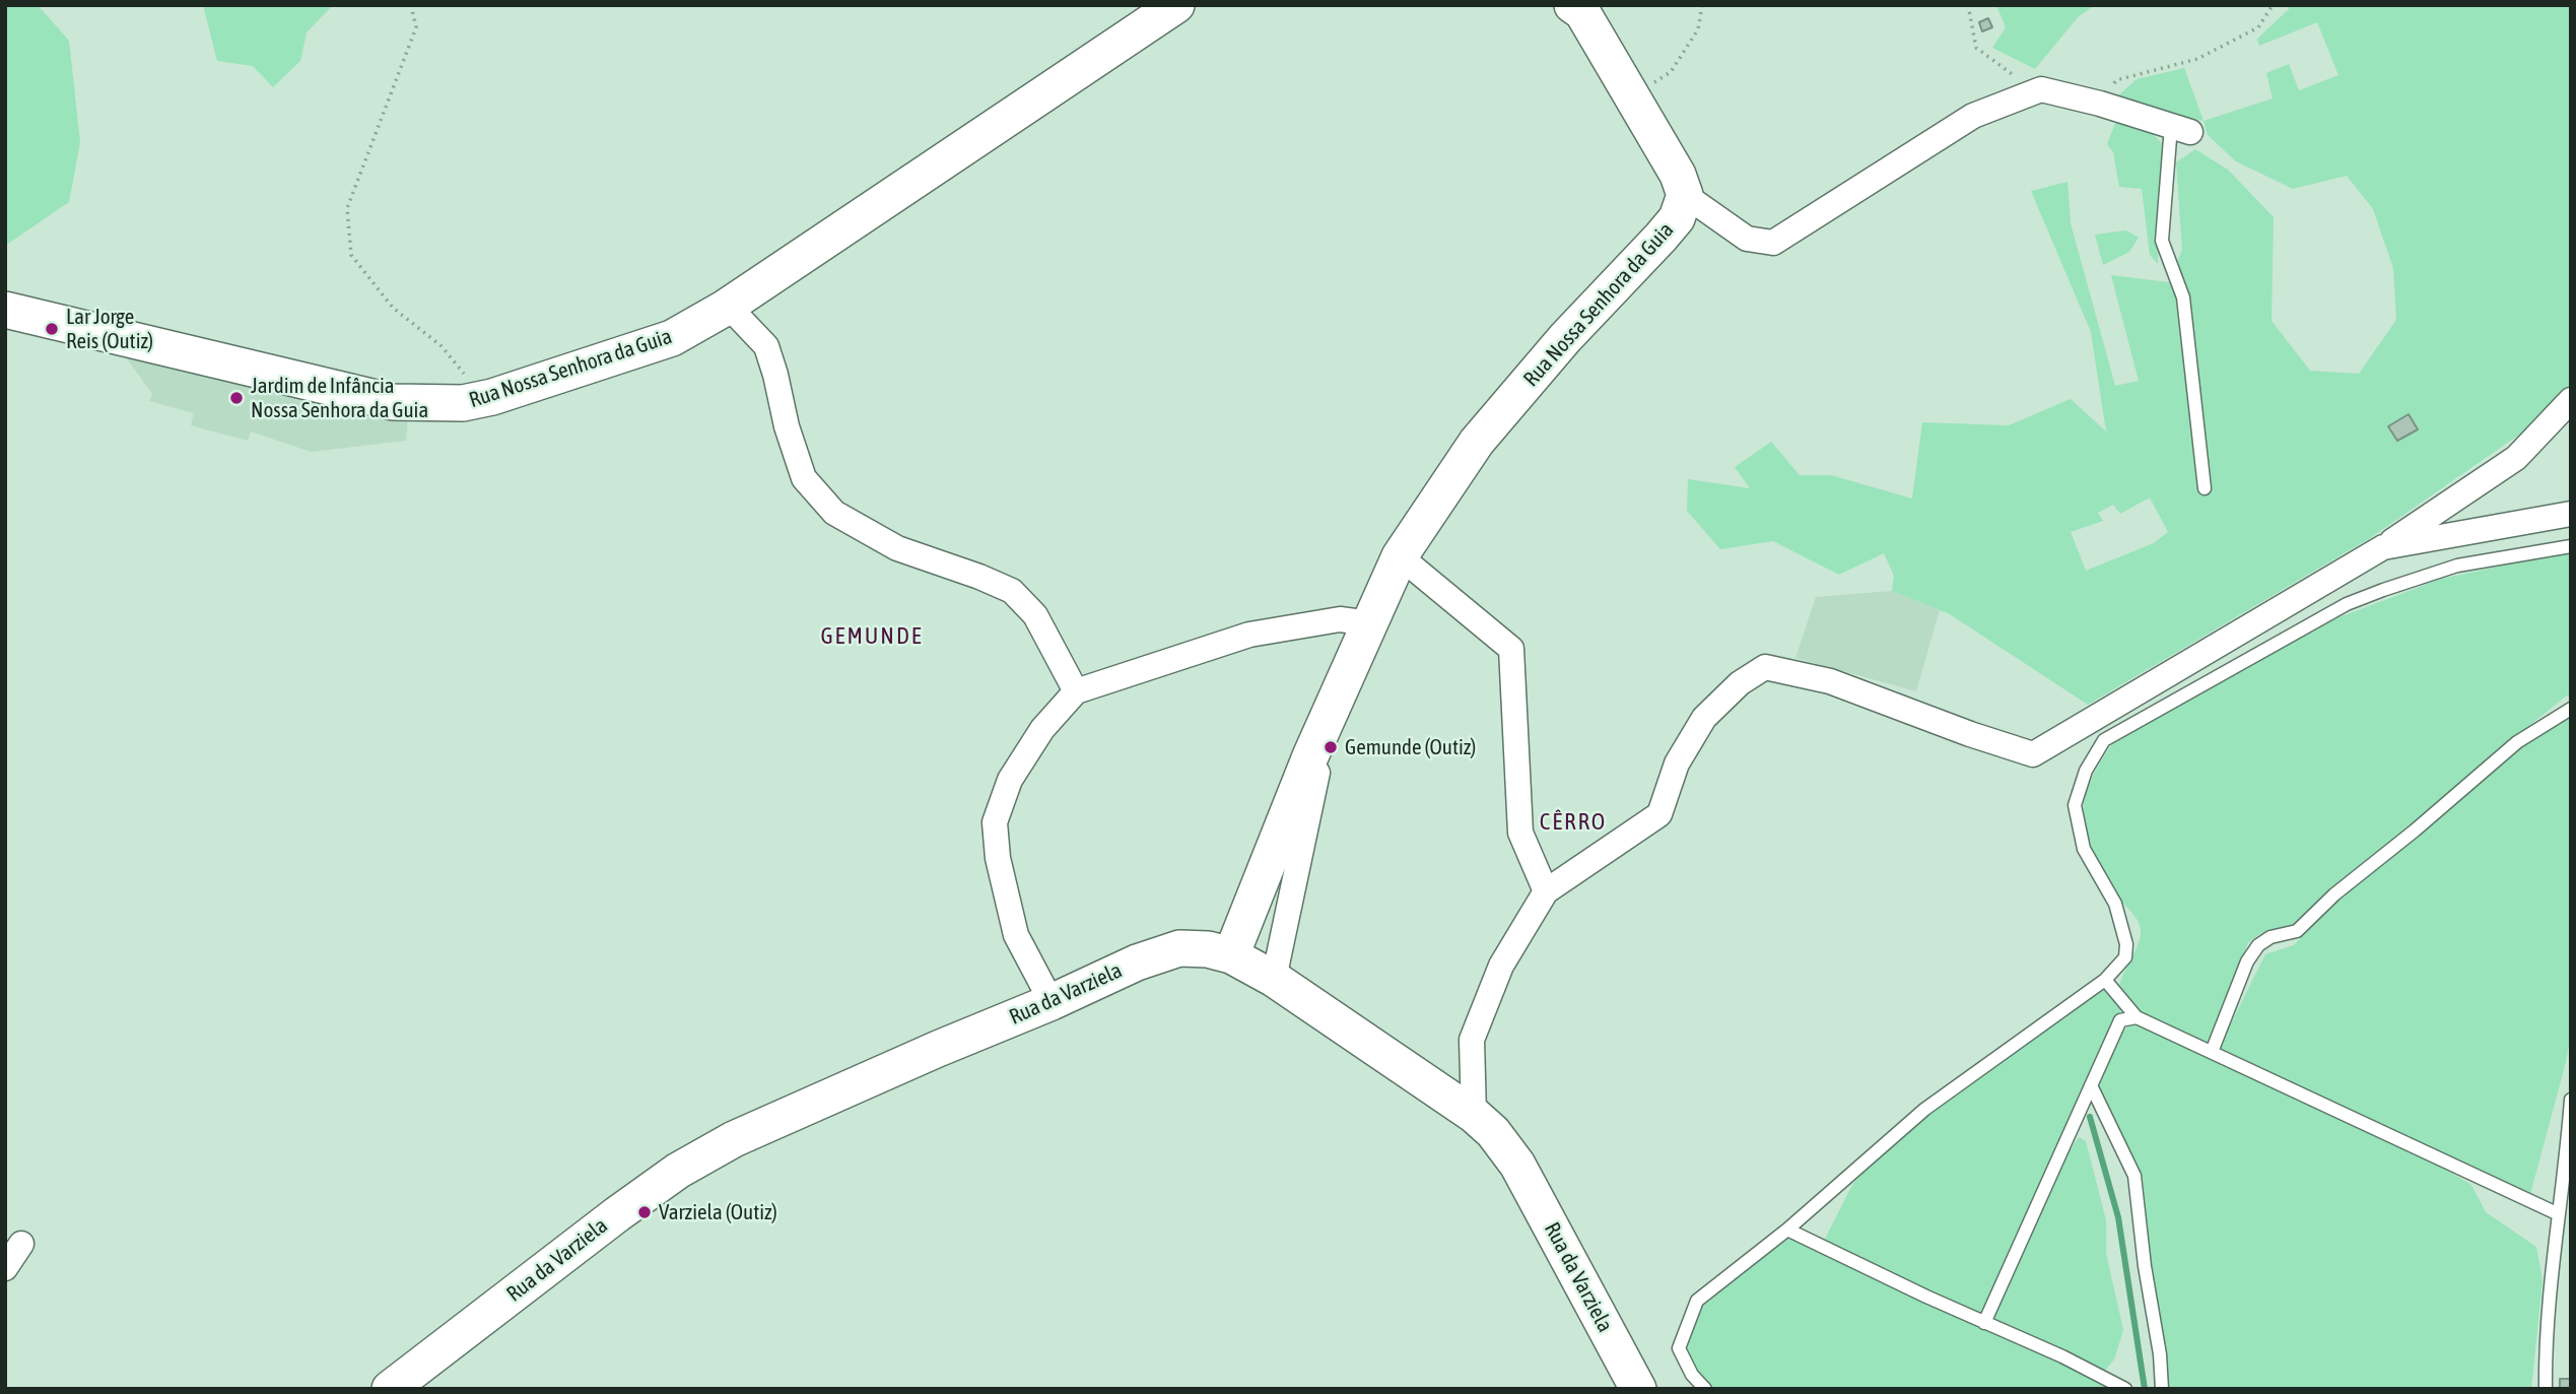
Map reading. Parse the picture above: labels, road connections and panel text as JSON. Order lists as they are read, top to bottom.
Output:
{
  "streets": {
    "street": ["Rua Nossa Senhora da Guia", "Rua da Varziela"]
  },
  "crossings": [
    ["Rua Nossa Senhora da Guia", "Rua da Varziela"]
  ],
  "districts": ["GEMUNDE", "CÊRRO"],
  "places": [
    "Lar Jorge Reis (Outiz)",
    "Jardim de Infância Nossa Senhora da Guia",
    "Gemunde (Outiz)",
    "Varziela (Outiz)"
  ]
}
